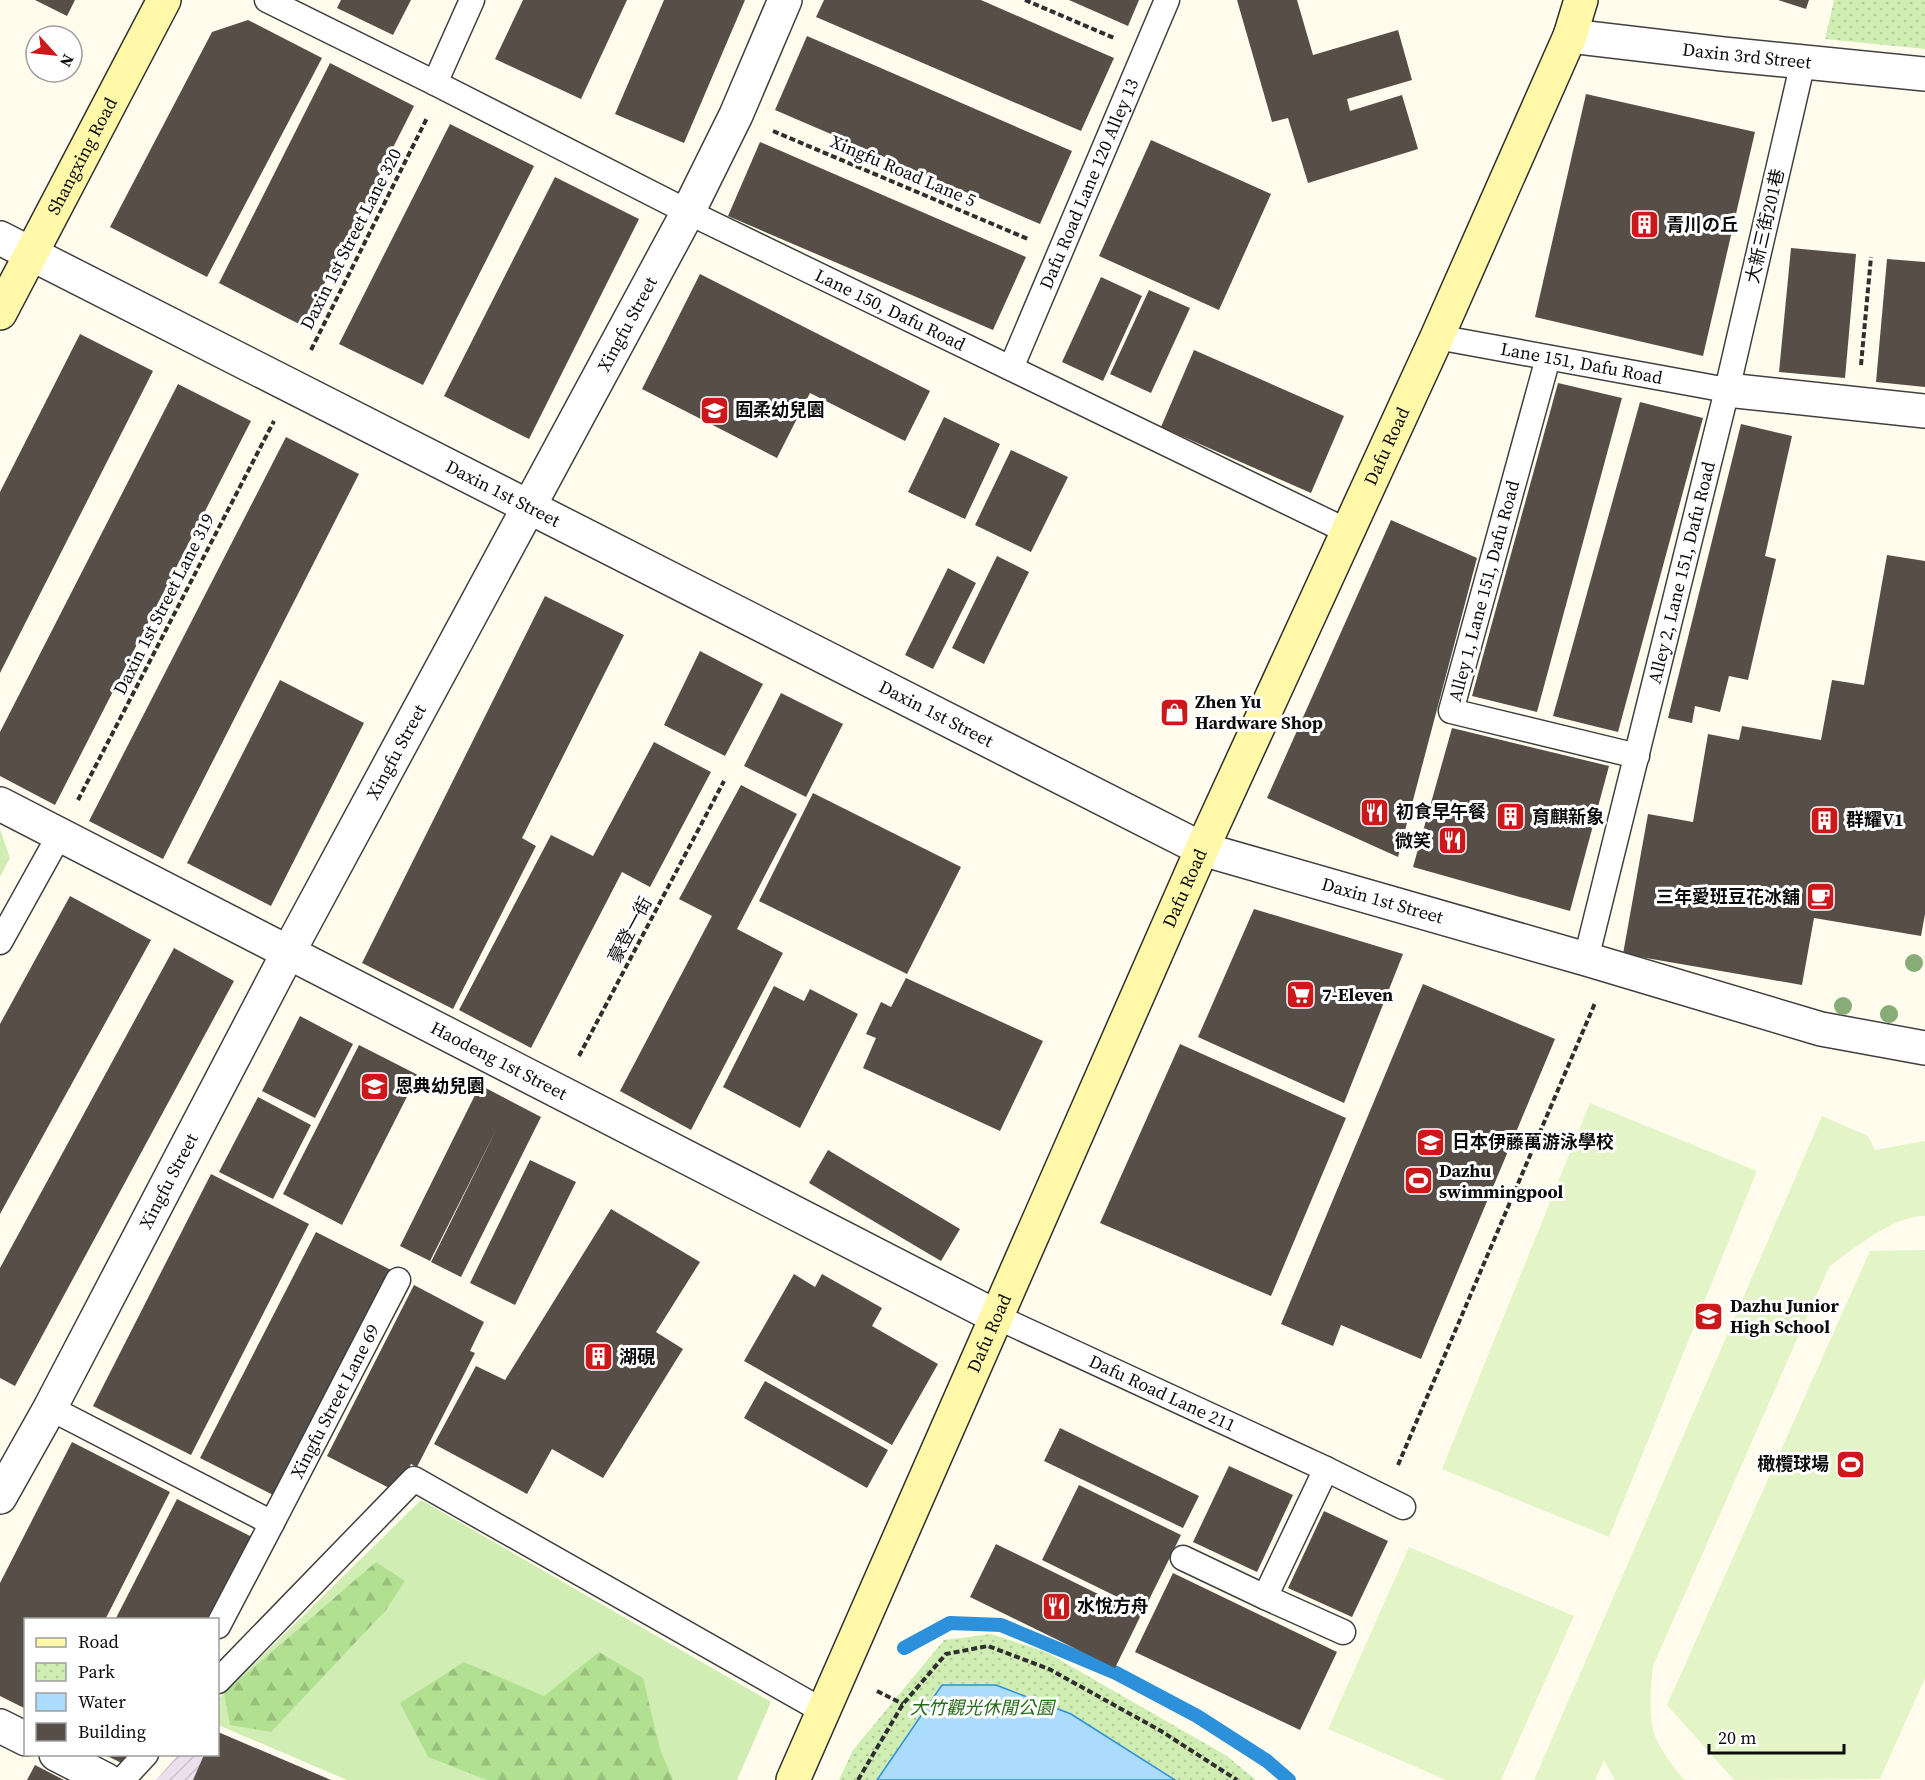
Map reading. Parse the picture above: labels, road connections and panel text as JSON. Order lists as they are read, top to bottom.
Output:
{
  "streets": {
    "street": [
      "Daxin 3rd Street",
      "Shangxing Road",
      "Xingfu Street",
      "Dafu Road",
      "Daxin 1st Street",
      "Haodeng 1st Street"
    ],
    "lane": [
      "Dafu Road Lane 120 Alley 13",
      "大新三街201巷",
      "Lane 150, Dafu Road",
      "Lane 151, Dafu Road",
      "Alley 2, Lane 151, Dafu Road",
      "Alley 1, Lane 151, Dafu Road",
      "Dafu Road Lane 211",
      "Xingfu Street Lane 69"
    ],
    "path": [
      "Xingfu Road Lane 5",
      "Daxin 1st Street Lane 320",
      "Daxin 1st Street Lane 319",
      "豪登一街"
    ]
  },
  "crossings": [
    ["Daxin 3rd Street", "大新三街201巷"],
    ["Daxin 3rd Street", "Dafu Road"],
    ["Shangxing Road", "Daxin 1st Street"],
    ["Xingfu Road Lane 5", "Dafu Road Lane 120 Alley 13"],
    ["Xingfu Road Lane 5", "Xingfu Street"],
    ["Dafu Road Lane 120 Alley 13", "Lane 150, Dafu Road"],
    ["大新三街201巷", "Lane 151, Dafu Road"],
    ["大新三街201巷", "Alley 2, Lane 151, Dafu Road"],
    ["Daxin 1st Street Lane 320", "Daxin 1st Street"],
    ["Daxin 1st Street Lane 320", "Daxin 1st Street Lane 319"],
    ["Lane 150, Dafu Road", "Xingfu Street"],
    ["Lane 150, Dafu Road", "Dafu Road"],
    ["Xingfu Street", "Daxin 1st Street"],
    ["Xingfu Street", "Haodeng 1st Street"],
    ["Lane 151, Dafu Road", "Dafu Road"],
    ["Lane 151, Dafu Road", "Alley 2, Lane 151, Dafu Road"],
    ["Lane 151, Dafu Road", "Alley 1, Lane 151, Dafu Road"],
    ["Dafu Road", "Daxin 1st Street"],
    ["Dafu Road", "Haodeng 1st Street"],
    ["Dafu Road", "Dafu Road Lane 211"],
    ["Daxin 1st Street", "Alley 2, Lane 151, Dafu Road"],
    ["Daxin 1st Street", "Daxin 1st Street Lane 319"],
    ["Alley 2, Lane 151, Dafu Road", "Alley 1, Lane 151, Dafu Road"],
    ["Daxin 1st Street Lane 319", "Haodeng 1st Street"],
    ["豪登一街", "Haodeng 1st Street"],
    ["Haodeng 1st Street", "Dafu Road Lane 211"]
  ],
  "parks": ["大竹觀光休閒公園"],
  "places": {
    "building": [
      "青川の丘",
      "育麒新象",
      "群耀V1",
      "湖硯"
    ],
    "school or university": [
      "囿柔幼兒園",
      "恩典幼兒園",
      "日本伊藤萬游泳學校",
      "Dazhu Junior High School"
    ],
    "shop": ["Zhen Yu Hardware Shop"],
    "restaurant": ["初食早午餐", "微笑", "水悅方舟"],
    "cafe": ["三年愛班豆花冰舖"],
    "supermarket": ["7-Eleven"],
    "sports": ["Dazhu swimmingpool", "橄欖球場"]
  },
  "legend": [
    "Road",
    "Park",
    "Water",
    "Building"
  ],
  "scale_bar": "20 m",
  "north": "bottom right"
}
